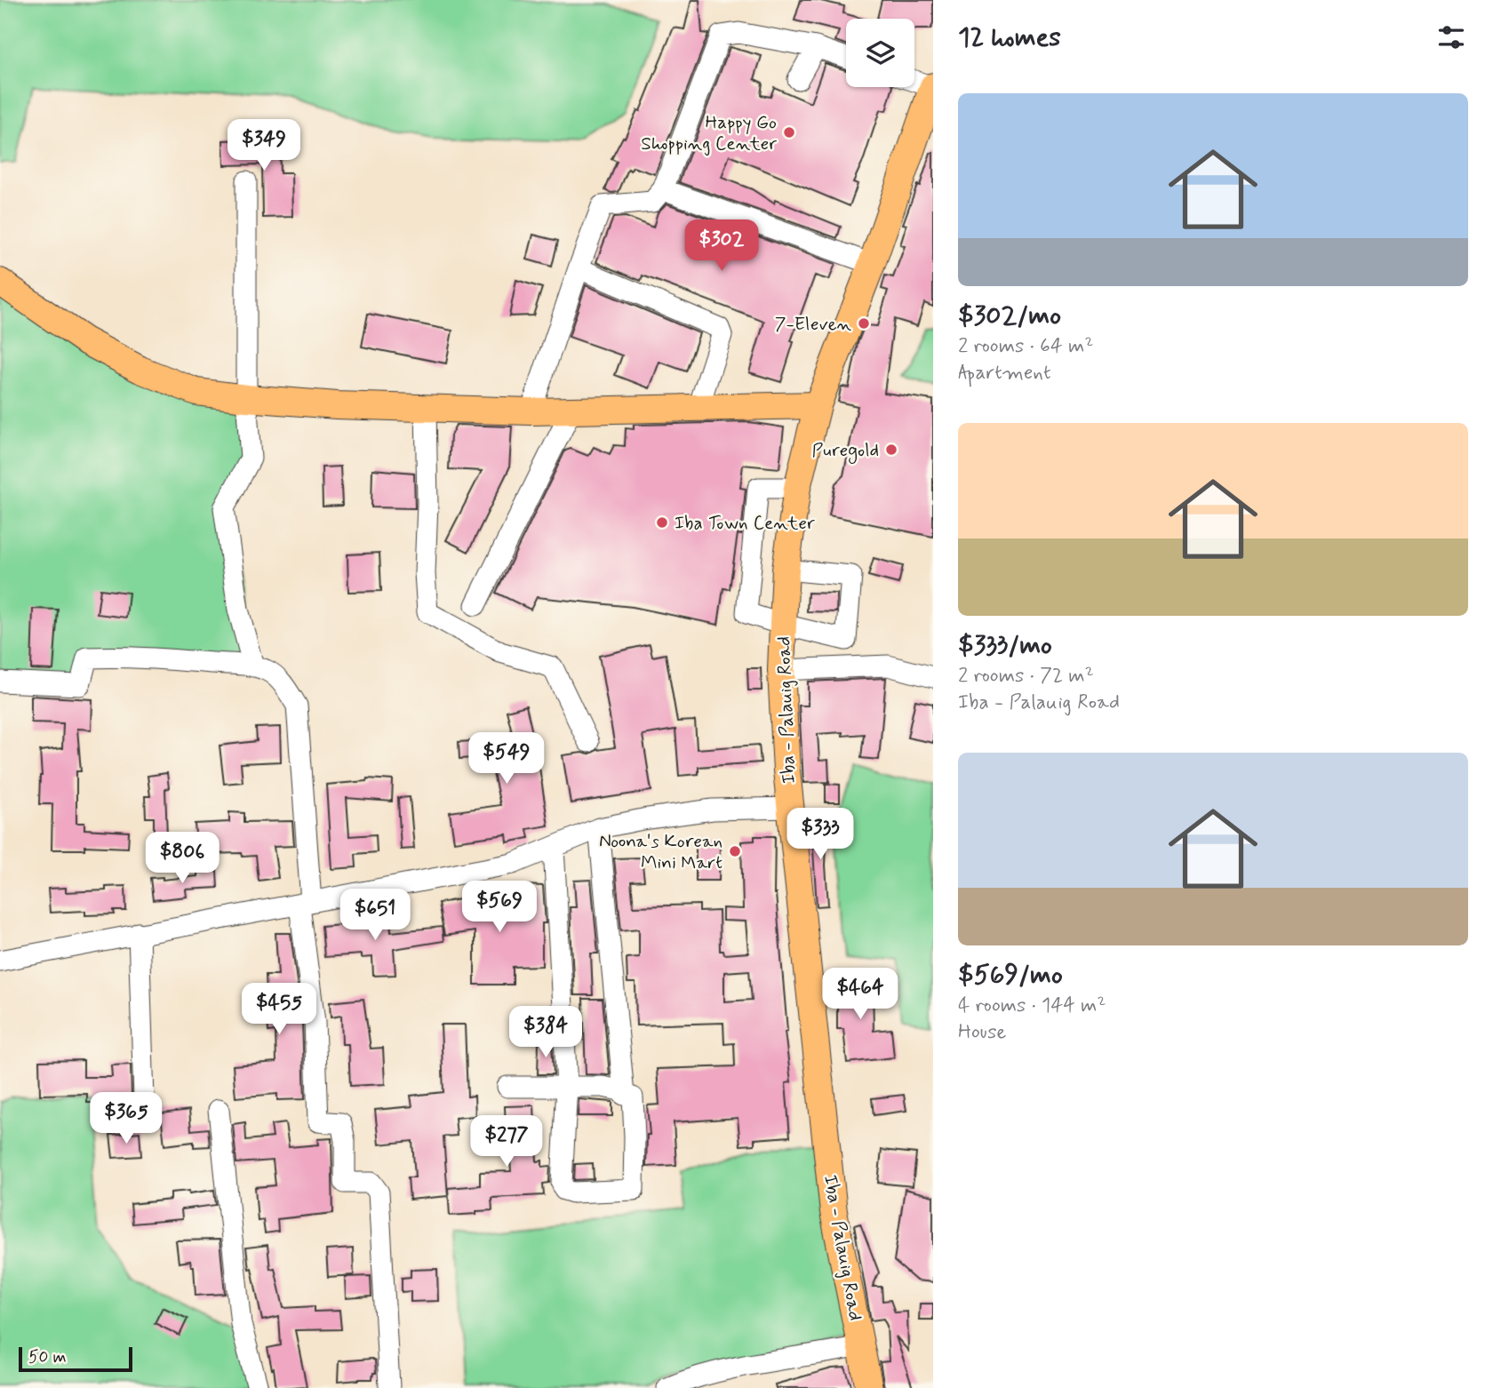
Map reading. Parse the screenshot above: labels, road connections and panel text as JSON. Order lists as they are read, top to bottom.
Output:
{
  "streets": {
    "main road": ["Iba - Palauig Road"]
  },
  "places": [
    "Happy Go Shopping Center",
    "7-Eleven",
    "Puregold",
    "Iba Town Center",
    "Noona's Korean Mini Mart"
  ],
  "scale_bar": "50 m",
  "page": {
    "heading": "12 homes",
    "list": [
      {
        "name": "$302/mo",
        "note": "2 rooms · 64 m² · Apartment"
      },
      {
        "name": "$333/mo",
        "note": "2 rooms · 72 m² · Iba - Palauig Road"
      },
      {
        "name": "$569/mo",
        "note": "4 rooms · 144 m² · House"
      }
    ],
    "price": [
      "$349",
      "$302",
      "$549",
      "$333",
      "$806",
      "$569",
      "$651",
      "$464",
      "$455",
      "$384",
      "$365",
      "$277"
    ],
    "scale": "50 m"
  }
}
